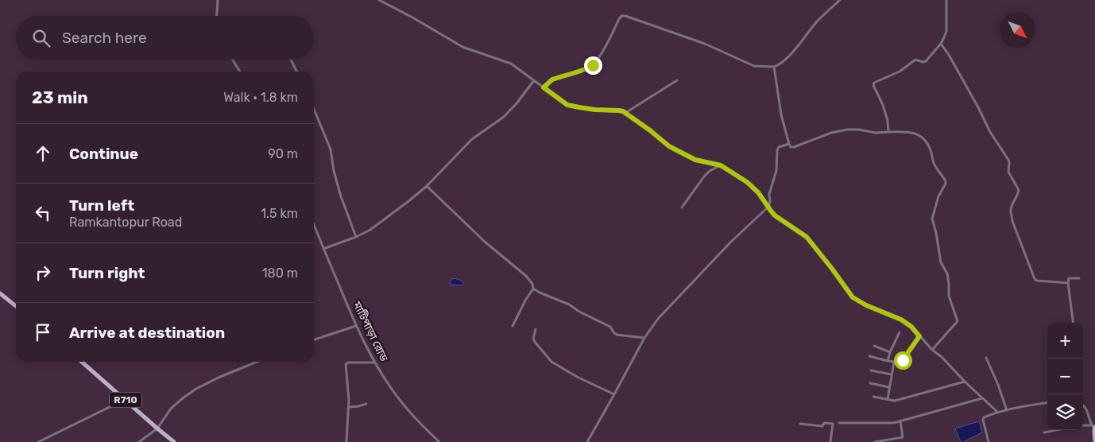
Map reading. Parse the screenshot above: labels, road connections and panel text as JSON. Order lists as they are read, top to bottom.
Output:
{
  "streets": {
    "main road": ["R710"],
    "street": ["মাটিপাড়া রোড"]
  },
  "north": "bottom right",
  "page": {
    "search": "Search here",
    "heading": ["23 min", "Walk · 1.8 km"],
    "list": [
      ["Continue", "90 m"],
      ["Turn left", "Ramkantopur Road", "1.5 km"],
      ["Turn right", "180 m"],
      "Arrive at destination"
    ],
    "map_buttons": ["+", "−"]
  }
}
